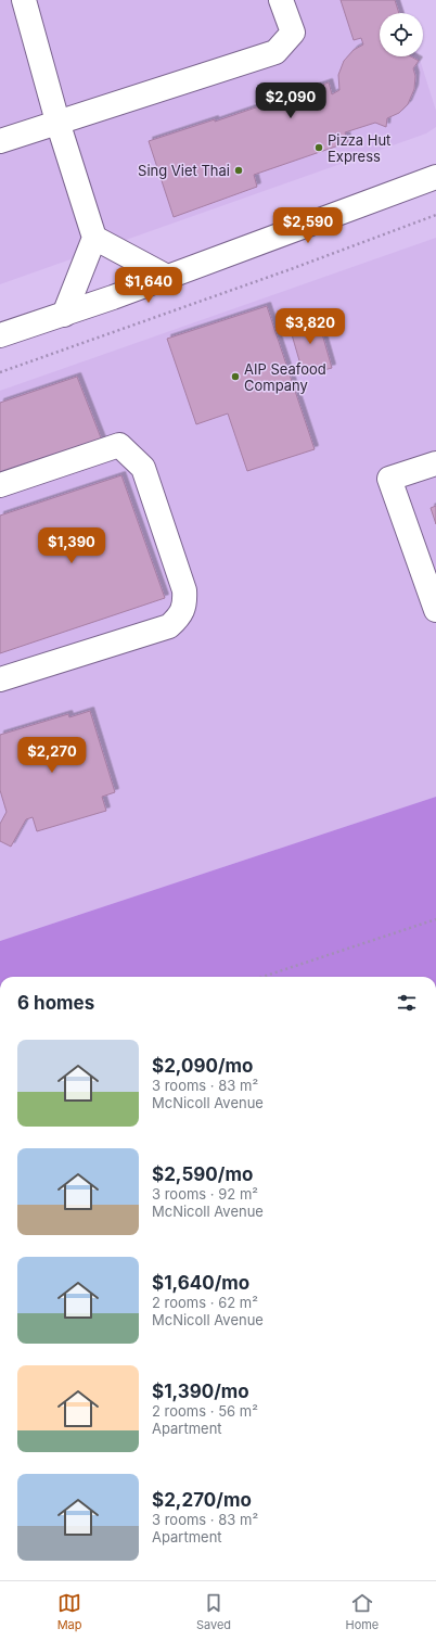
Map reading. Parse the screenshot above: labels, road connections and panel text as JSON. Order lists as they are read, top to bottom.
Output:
{
  "places": ["Pizza Hut Express", "Sing Viet Thai", "AIP Seafood Company"],
  "page": {
    "price": [
      "$2,090",
      "$2,590",
      "$1,640",
      "$3,820",
      "$1,390",
      "$2,270"
    ],
    "heading": "6 homes",
    "list": [
      {
        "name": "$2,090/mo",
        "note": "3 rooms · 83 m² · McNicoll Avenue"
      },
      {
        "name": "$2,590/mo",
        "note": "3 rooms · 92 m² · McNicoll Avenue"
      },
      {
        "name": "$1,640/mo",
        "note": "2 rooms · 62 m² · McNicoll Avenue"
      },
      {
        "name": "$1,390/mo",
        "note": "2 rooms · 56 m² · Apartment"
      },
      {
        "name": "$2,270/mo",
        "note": "3 rooms · 83 m² · Apartment"
      }
    ],
    "tabs": ["Map", "Saved", "Home"]
  }
}
